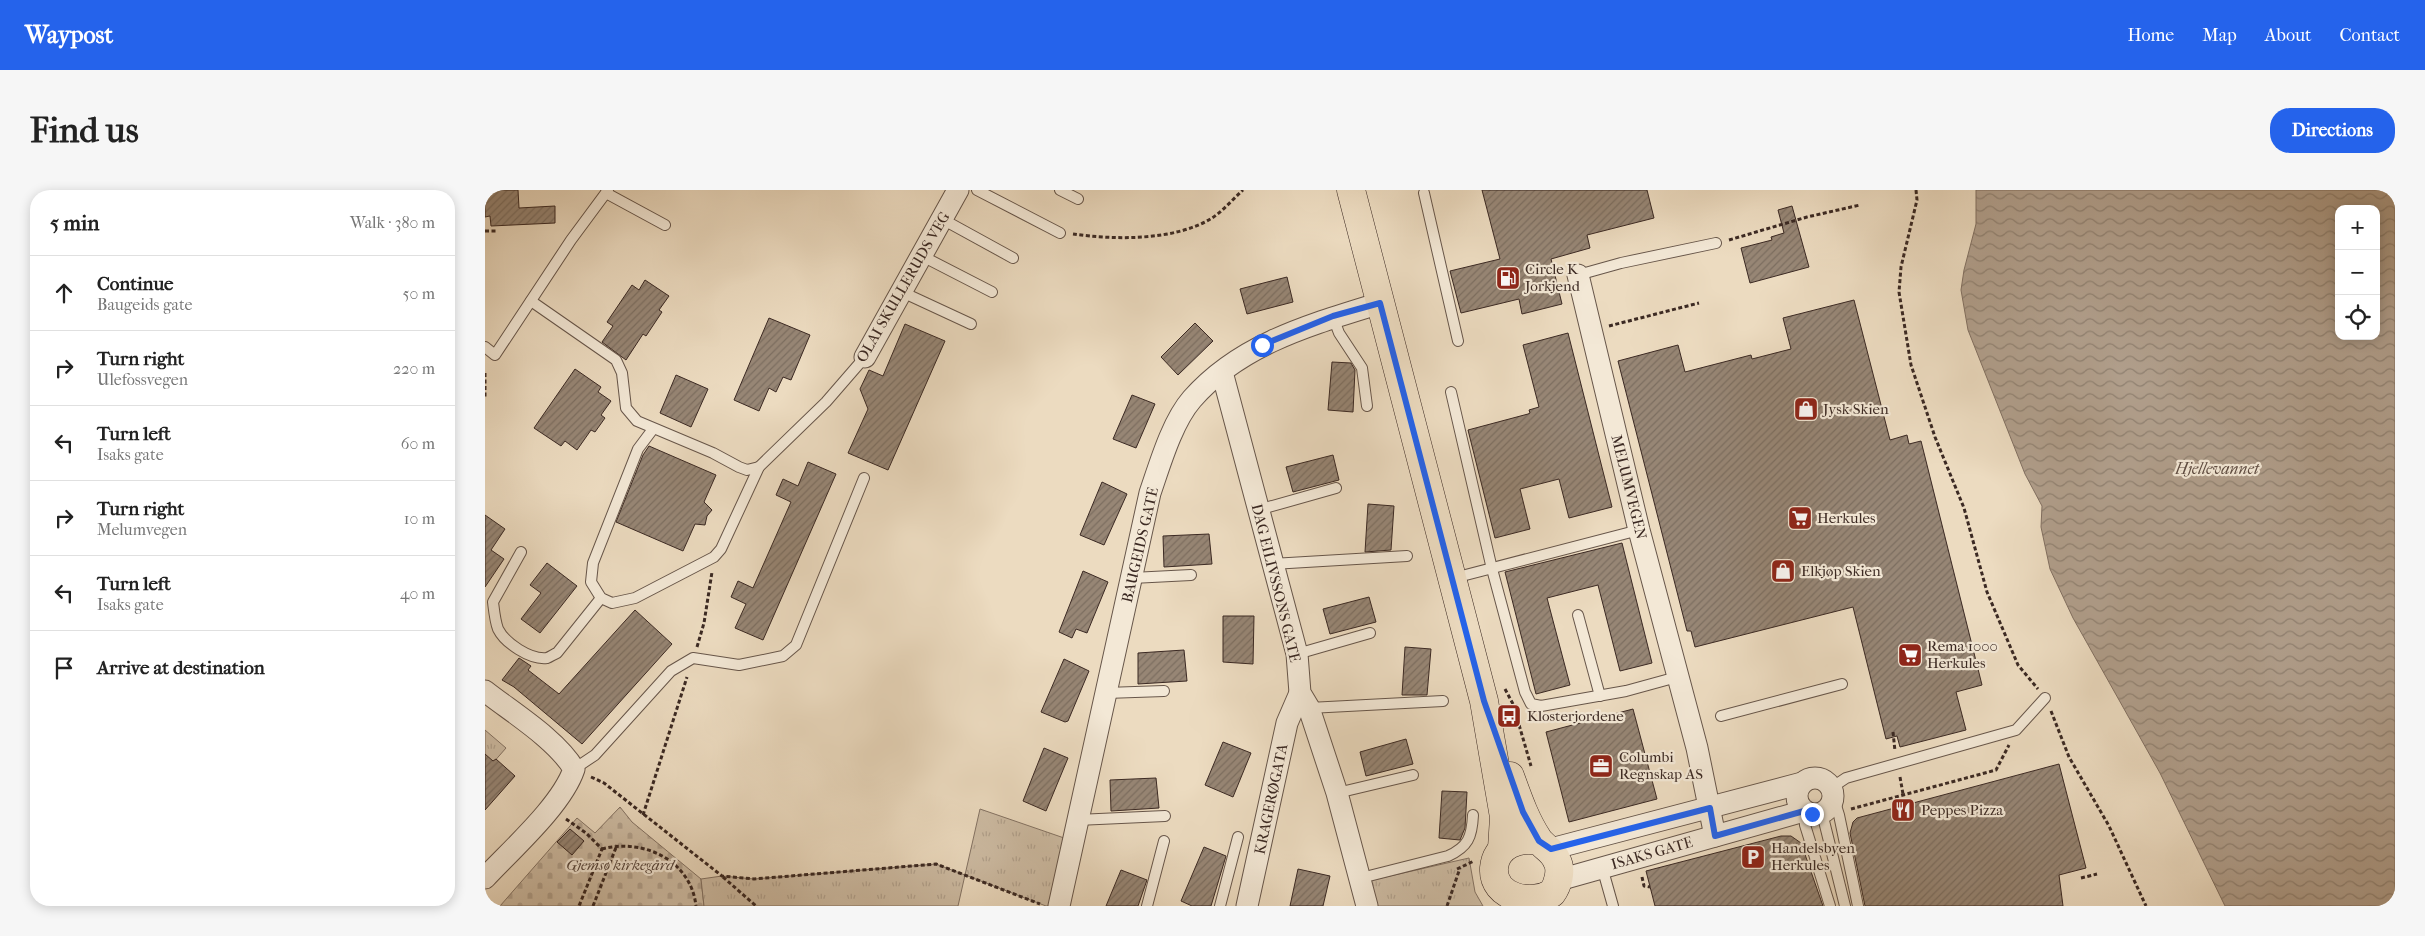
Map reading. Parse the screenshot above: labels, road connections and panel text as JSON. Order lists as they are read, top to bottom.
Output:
{
  "streets": {
    "street": [
      "OLAI SKULLERUDS VEG",
      "MELUMVEGEN",
      "BAUGEIDS GATE",
      "DAG EILIVSSONS GATE",
      "KRAGERØGATA",
      "ISAKS GATE"
    ]
  },
  "crossings": [
    ["MELUMVEGEN", "ISAKS GATE"],
    ["BAUGEIDS GATE", "DAG EILIVSSONS GATE"],
    ["DAG EILIVSSONS GATE", "KRAGERØGATA"]
  ],
  "water": ["Hjellevannet"],
  "parks": ["Gjemsø kirkegård"],
  "places": {
    "fuel station": ["Circle K Jorkjend"],
    "shop": ["Jysk Skien", "Elkjøp Skien"],
    "supermarket": ["Herkules", "Rema 1000 Herkules"],
    "bus stop": ["Klosterjordene"],
    "office": ["Columbi Regnskap AS"],
    "restaurant": ["Peppes Pizza"],
    "parking": ["Handelsbyen Herkules"]
  },
  "page": {
    "header": "Waypost",
    "nav": [
      "Home",
      "Map",
      "About",
      "Contact"
    ],
    "buttons": "Directions",
    "title": "Find us",
    "heading": ["5 min", "Walk · 380 m"],
    "map_buttons": ["+", "−"],
    "list": [
      ["Continue", "Baugeids gate", "50 m"],
      ["Turn right", "Ulefossvegen", "220 m"],
      ["Turn left", "Isaks gate", "60 m"],
      ["Turn right", "Melumvegen", "10 m"],
      ["Turn left", "Isaks gate", "40 m"],
      "Arrive at destination"
    ]
  }
}
